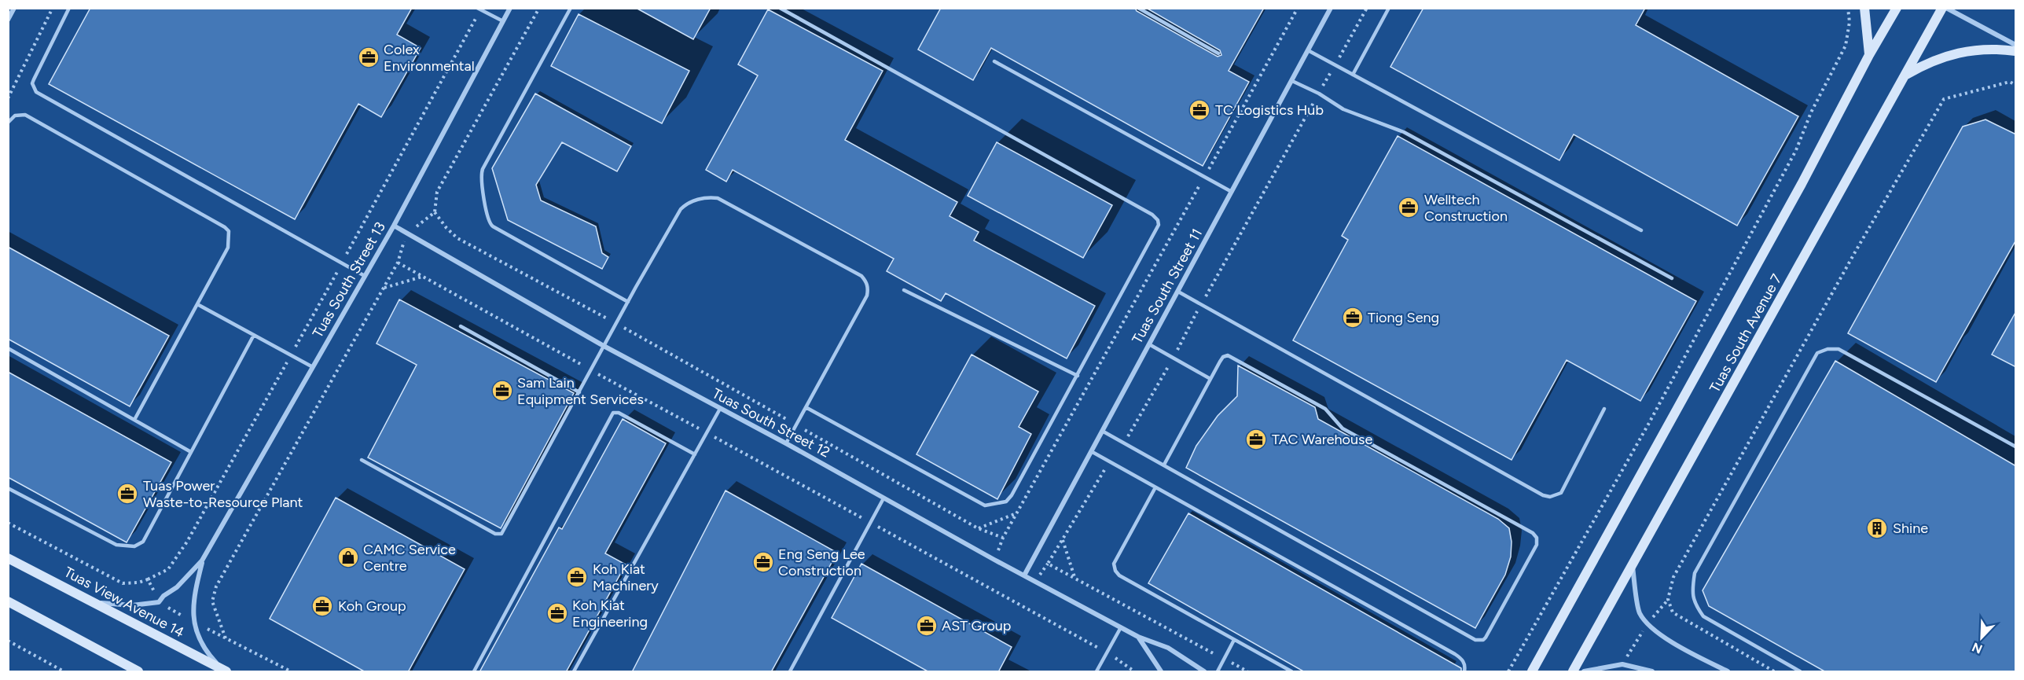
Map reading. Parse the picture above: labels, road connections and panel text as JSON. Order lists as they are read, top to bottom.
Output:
{
  "streets": {
    "street": [
      "Tuas South Street 13",
      "Tuas South Street 11",
      "Tuas South Avenue 7",
      "Tuas South Street 12",
      "Tuas View Avenue 14"
    ]
  },
  "crossings": [
    ["Tuas South Street 13", "Tuas South Street 12"],
    ["Tuas South Street 13", "Tuas View Avenue 14"],
    ["Tuas South Street 11", "Tuas South Street 12"]
  ],
  "places": {
    "office": [
      "Colex Environmental",
      "TC Logistics Hub",
      "Welltech Construction",
      "Tiong Seng",
      "Sam Lain Equipment Services",
      "TAC Warehouse",
      "Tuas Power Waste-to-Resource Plant",
      "Eng Seng Lee Construction",
      "Koh Kiat Machinery",
      "Koh Group",
      "Koh Kiat Engineering",
      "AST Group"
    ],
    "building": ["Shine"],
    "shop": ["CAMC Service Centre"]
  },
  "north": "bottom left"
}
